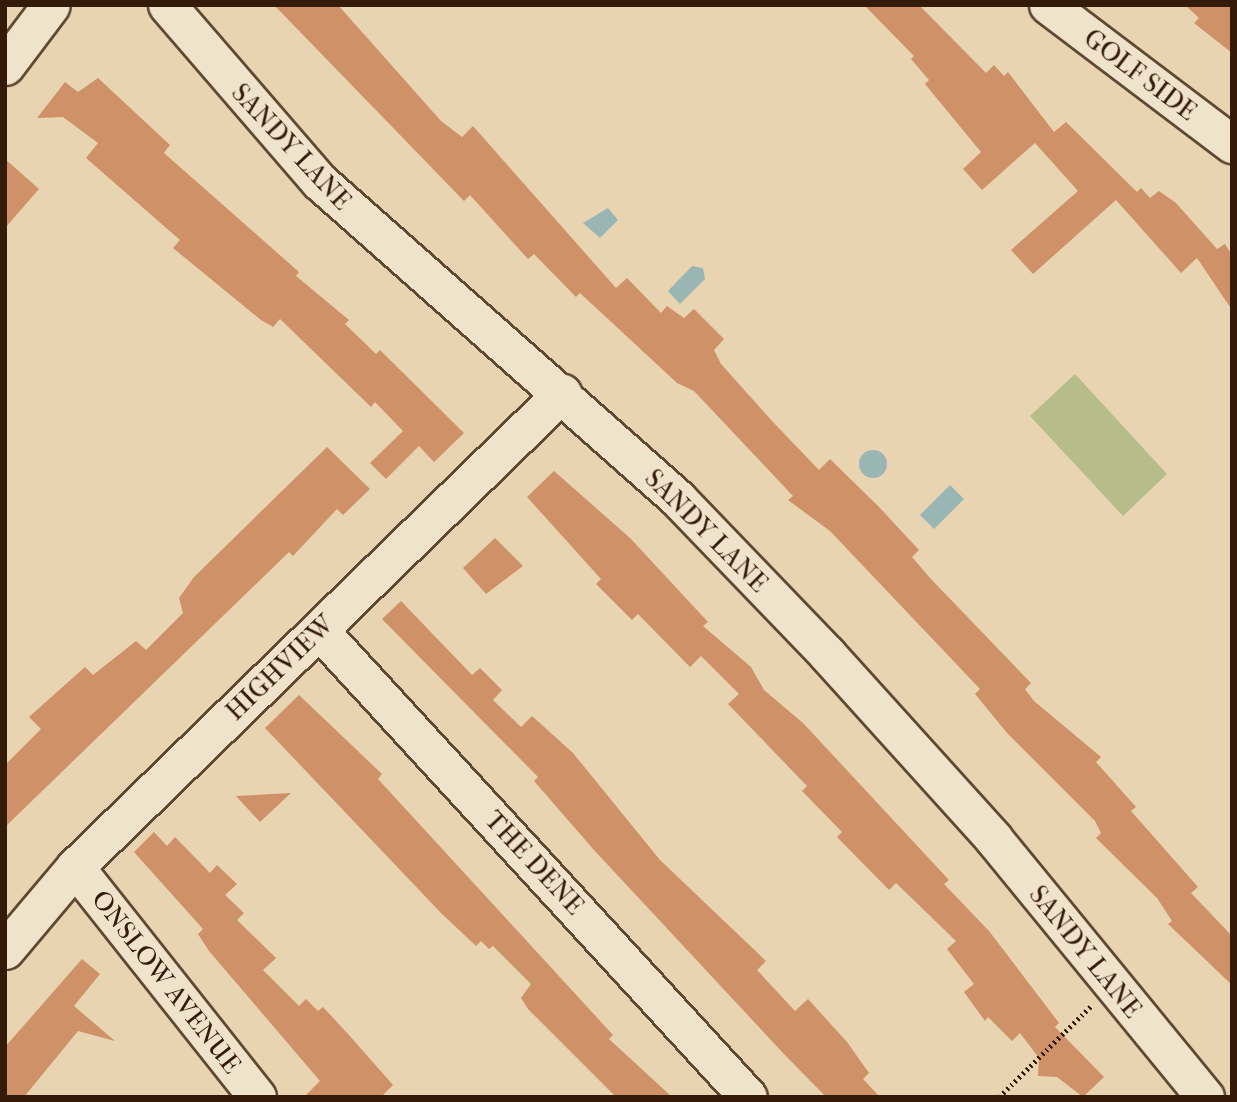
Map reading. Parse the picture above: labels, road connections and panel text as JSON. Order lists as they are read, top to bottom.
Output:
{
  "streets": {
    "street": [
      "GOLF SIDE",
      "SANDY LANE",
      "HIGHVIEW",
      "THE DENE",
      "ONSLOW AVENUE"
    ]
  },
  "crossings": [
    ["SANDY LANE", "HIGHVIEW"],
    ["HIGHVIEW", "THE DENE"],
    ["HIGHVIEW", "ONSLOW AVENUE"]
  ]
}
